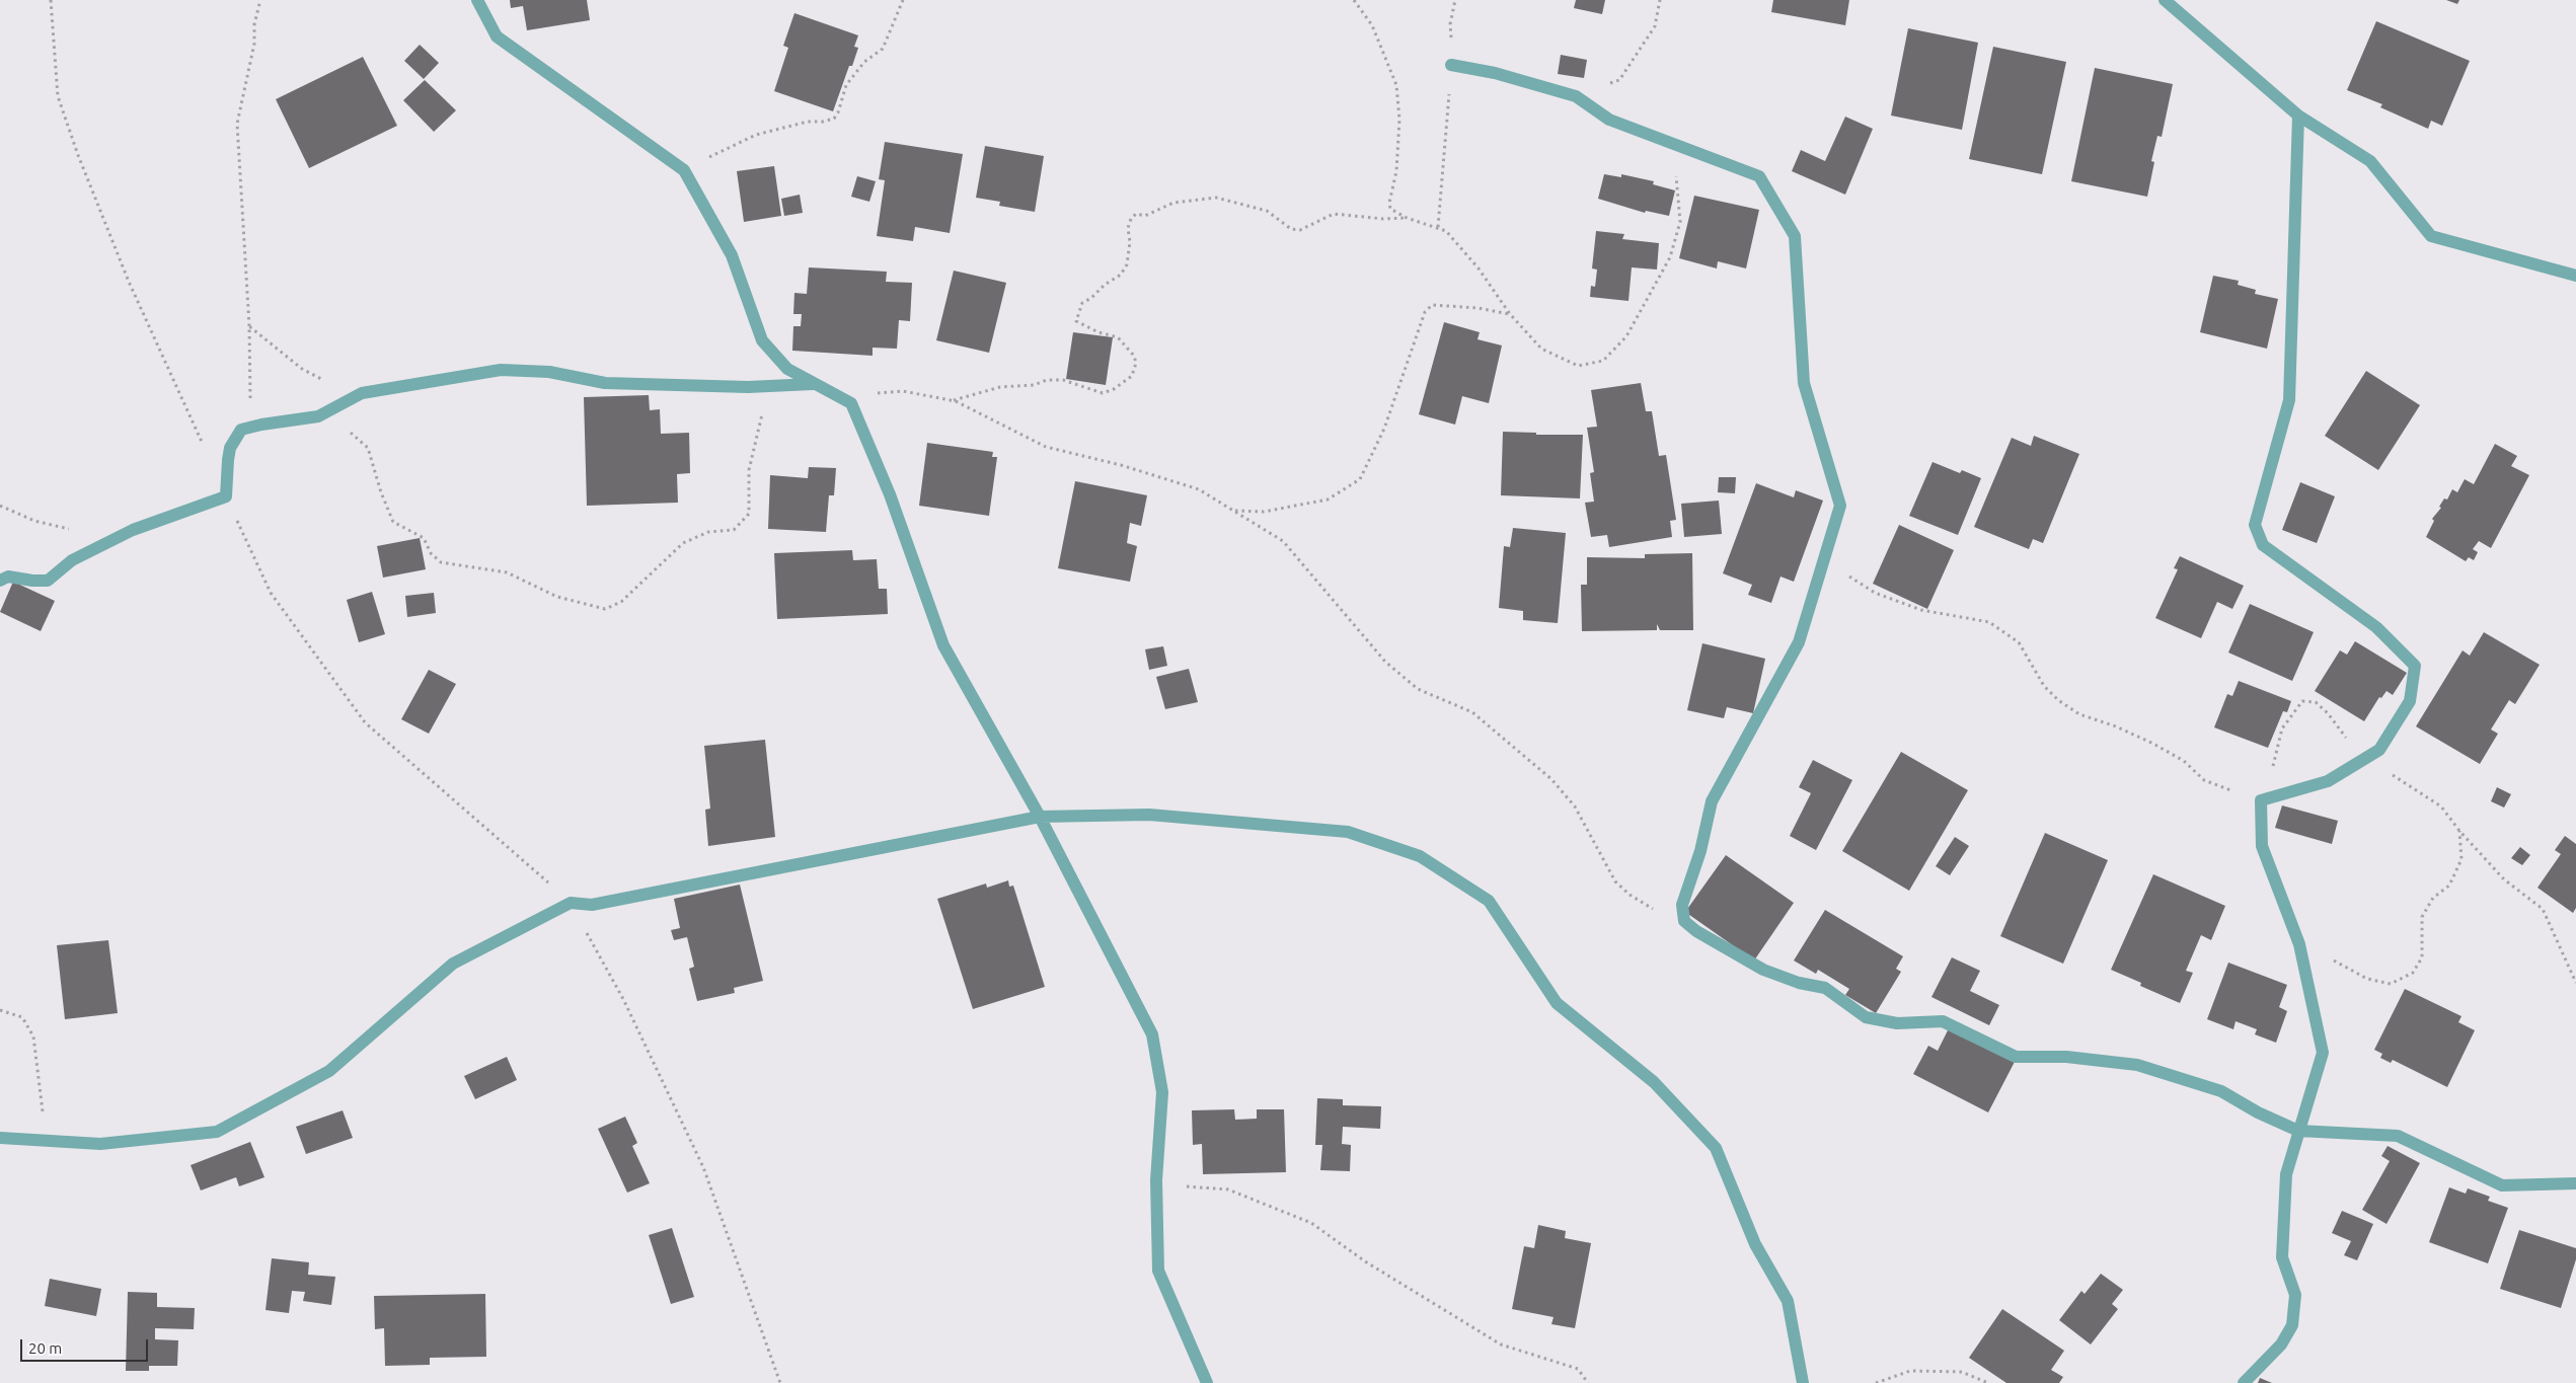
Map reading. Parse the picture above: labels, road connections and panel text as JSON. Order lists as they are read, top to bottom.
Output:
{
  "scale_bar": "20 m"
}
